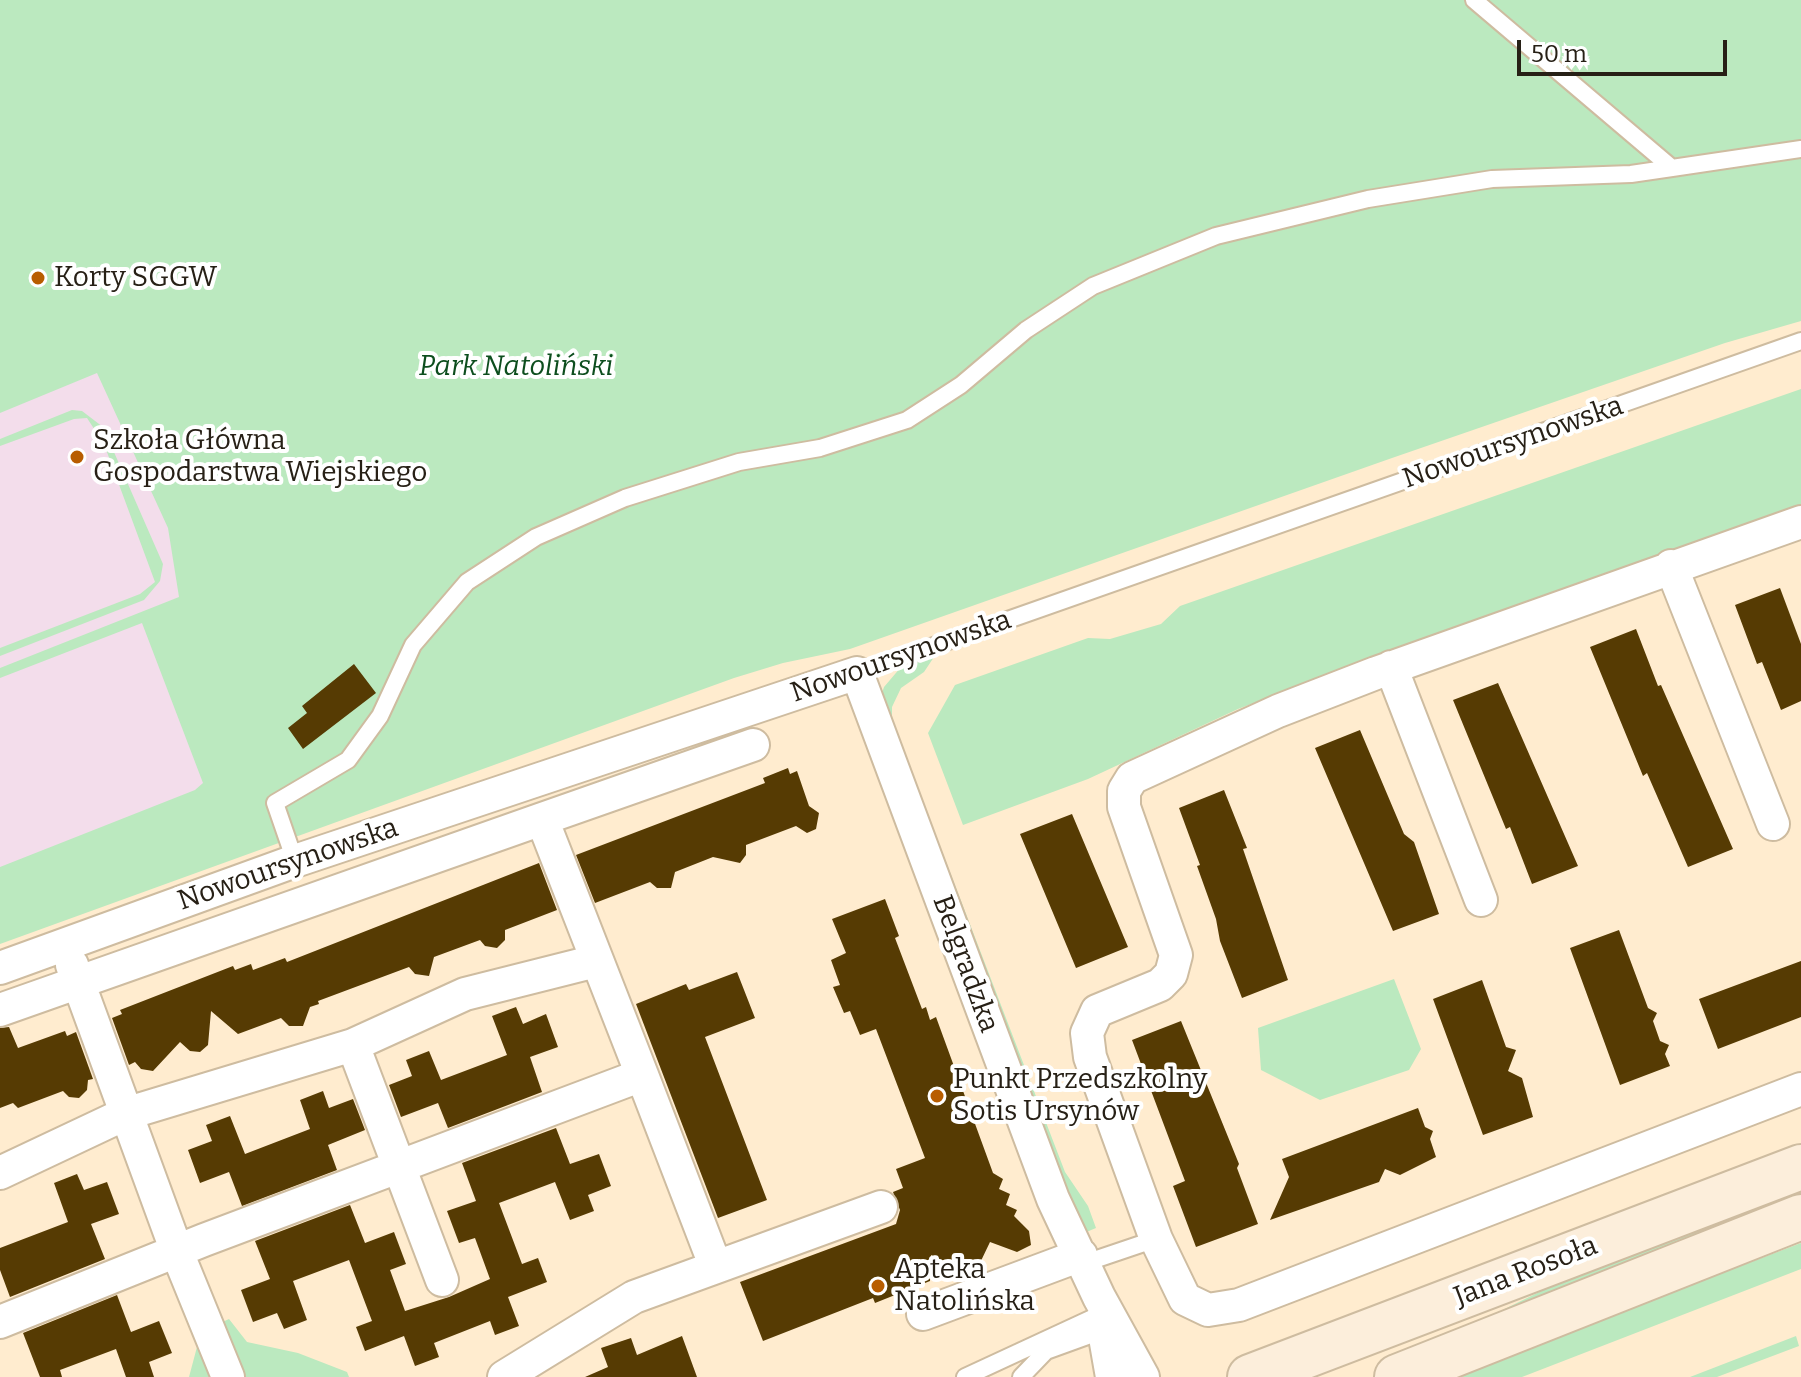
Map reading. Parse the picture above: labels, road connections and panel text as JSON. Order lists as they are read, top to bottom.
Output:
{
  "streets": {
    "street": ["Nowoursynowska", "Belgradzka", "Jana Rosoła"]
  },
  "crossings": [
    ["Nowoursynowska", "Belgradzka"]
  ],
  "parks": ["Park Natoliński"],
  "places": [
    "Korty SGGW",
    "Szkoła Główna Gospodarstwa Wiejskiego",
    "Punkt Przedszkolny Sotis Ursynów",
    "Apteka Natolińska"
  ],
  "scale_bar": "50 m"
}
